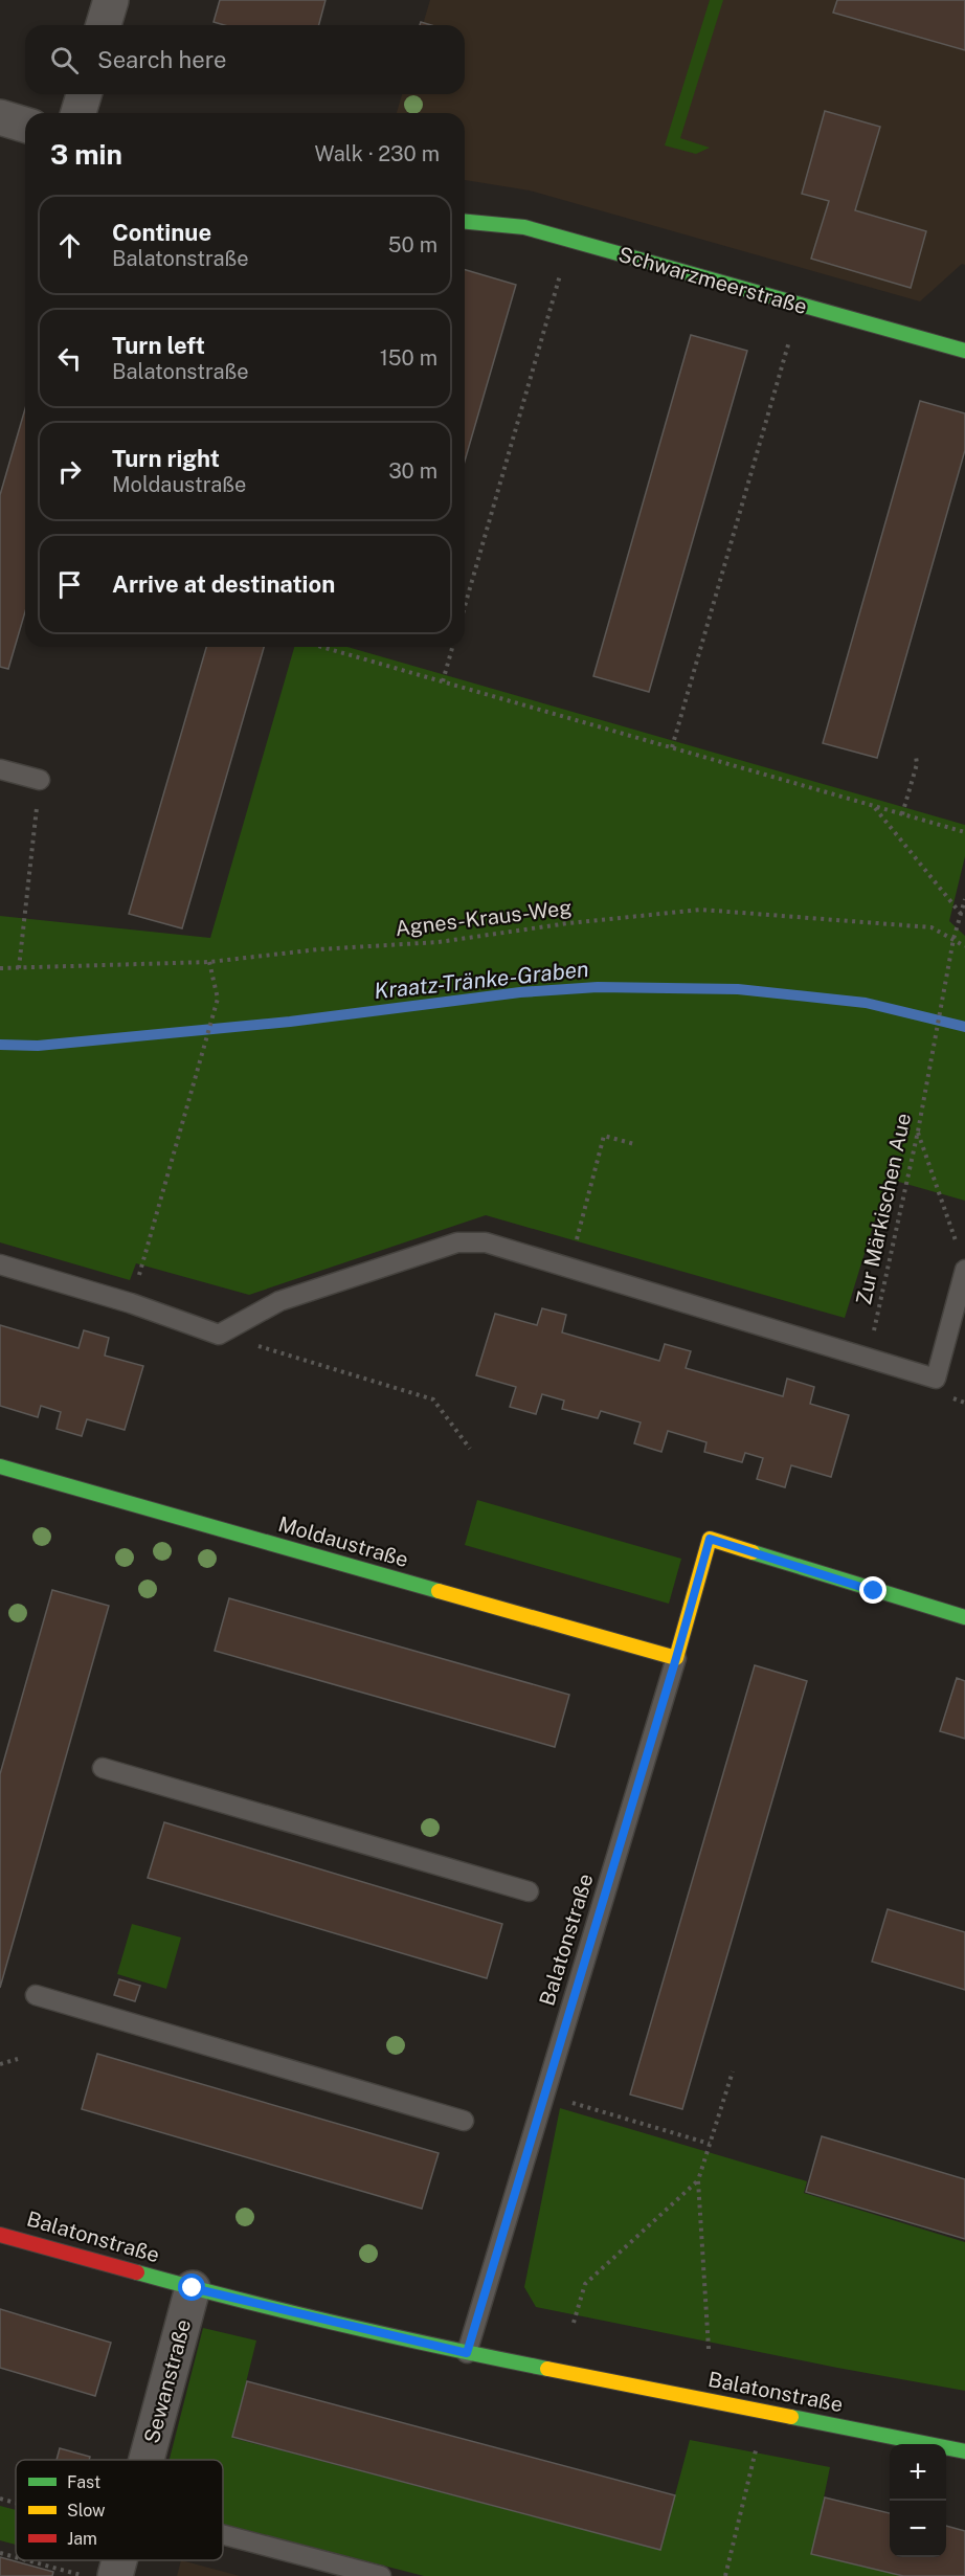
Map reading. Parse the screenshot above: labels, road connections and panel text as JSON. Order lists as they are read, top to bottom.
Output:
{
  "streets": {
    "street": [
      "Schwarzmeerstraße",
      "Moldaustraße",
      "Balatonstraße",
      "Sewanstraße"
    ],
    "path": ["Agnes-Kraus-Weg", "Zur Märkischen Aue"]
  },
  "crossings": [
    ["Agnes-Kraus-Weg", "Zur Märkischen Aue"],
    ["Moldaustraße", "Balatonstraße"],
    ["Balatonstraße", "Sewanstraße"]
  ],
  "water": ["Kraatz-Tränke-Graben"],
  "legend": ["Fast", "Slow", "Jam"],
  "page": {
    "search": "Search here",
    "heading": ["3 min", "Walk · 230 m"],
    "list": [
      ["Continue", "Balatonstraße", "50 m"],
      ["Turn left", "Balatonstraße", "150 m"],
      ["Turn right", "Moldaustraße", "30 m"],
      "Arrive at destination"
    ],
    "map_buttons": ["+", "−"]
  }
}
